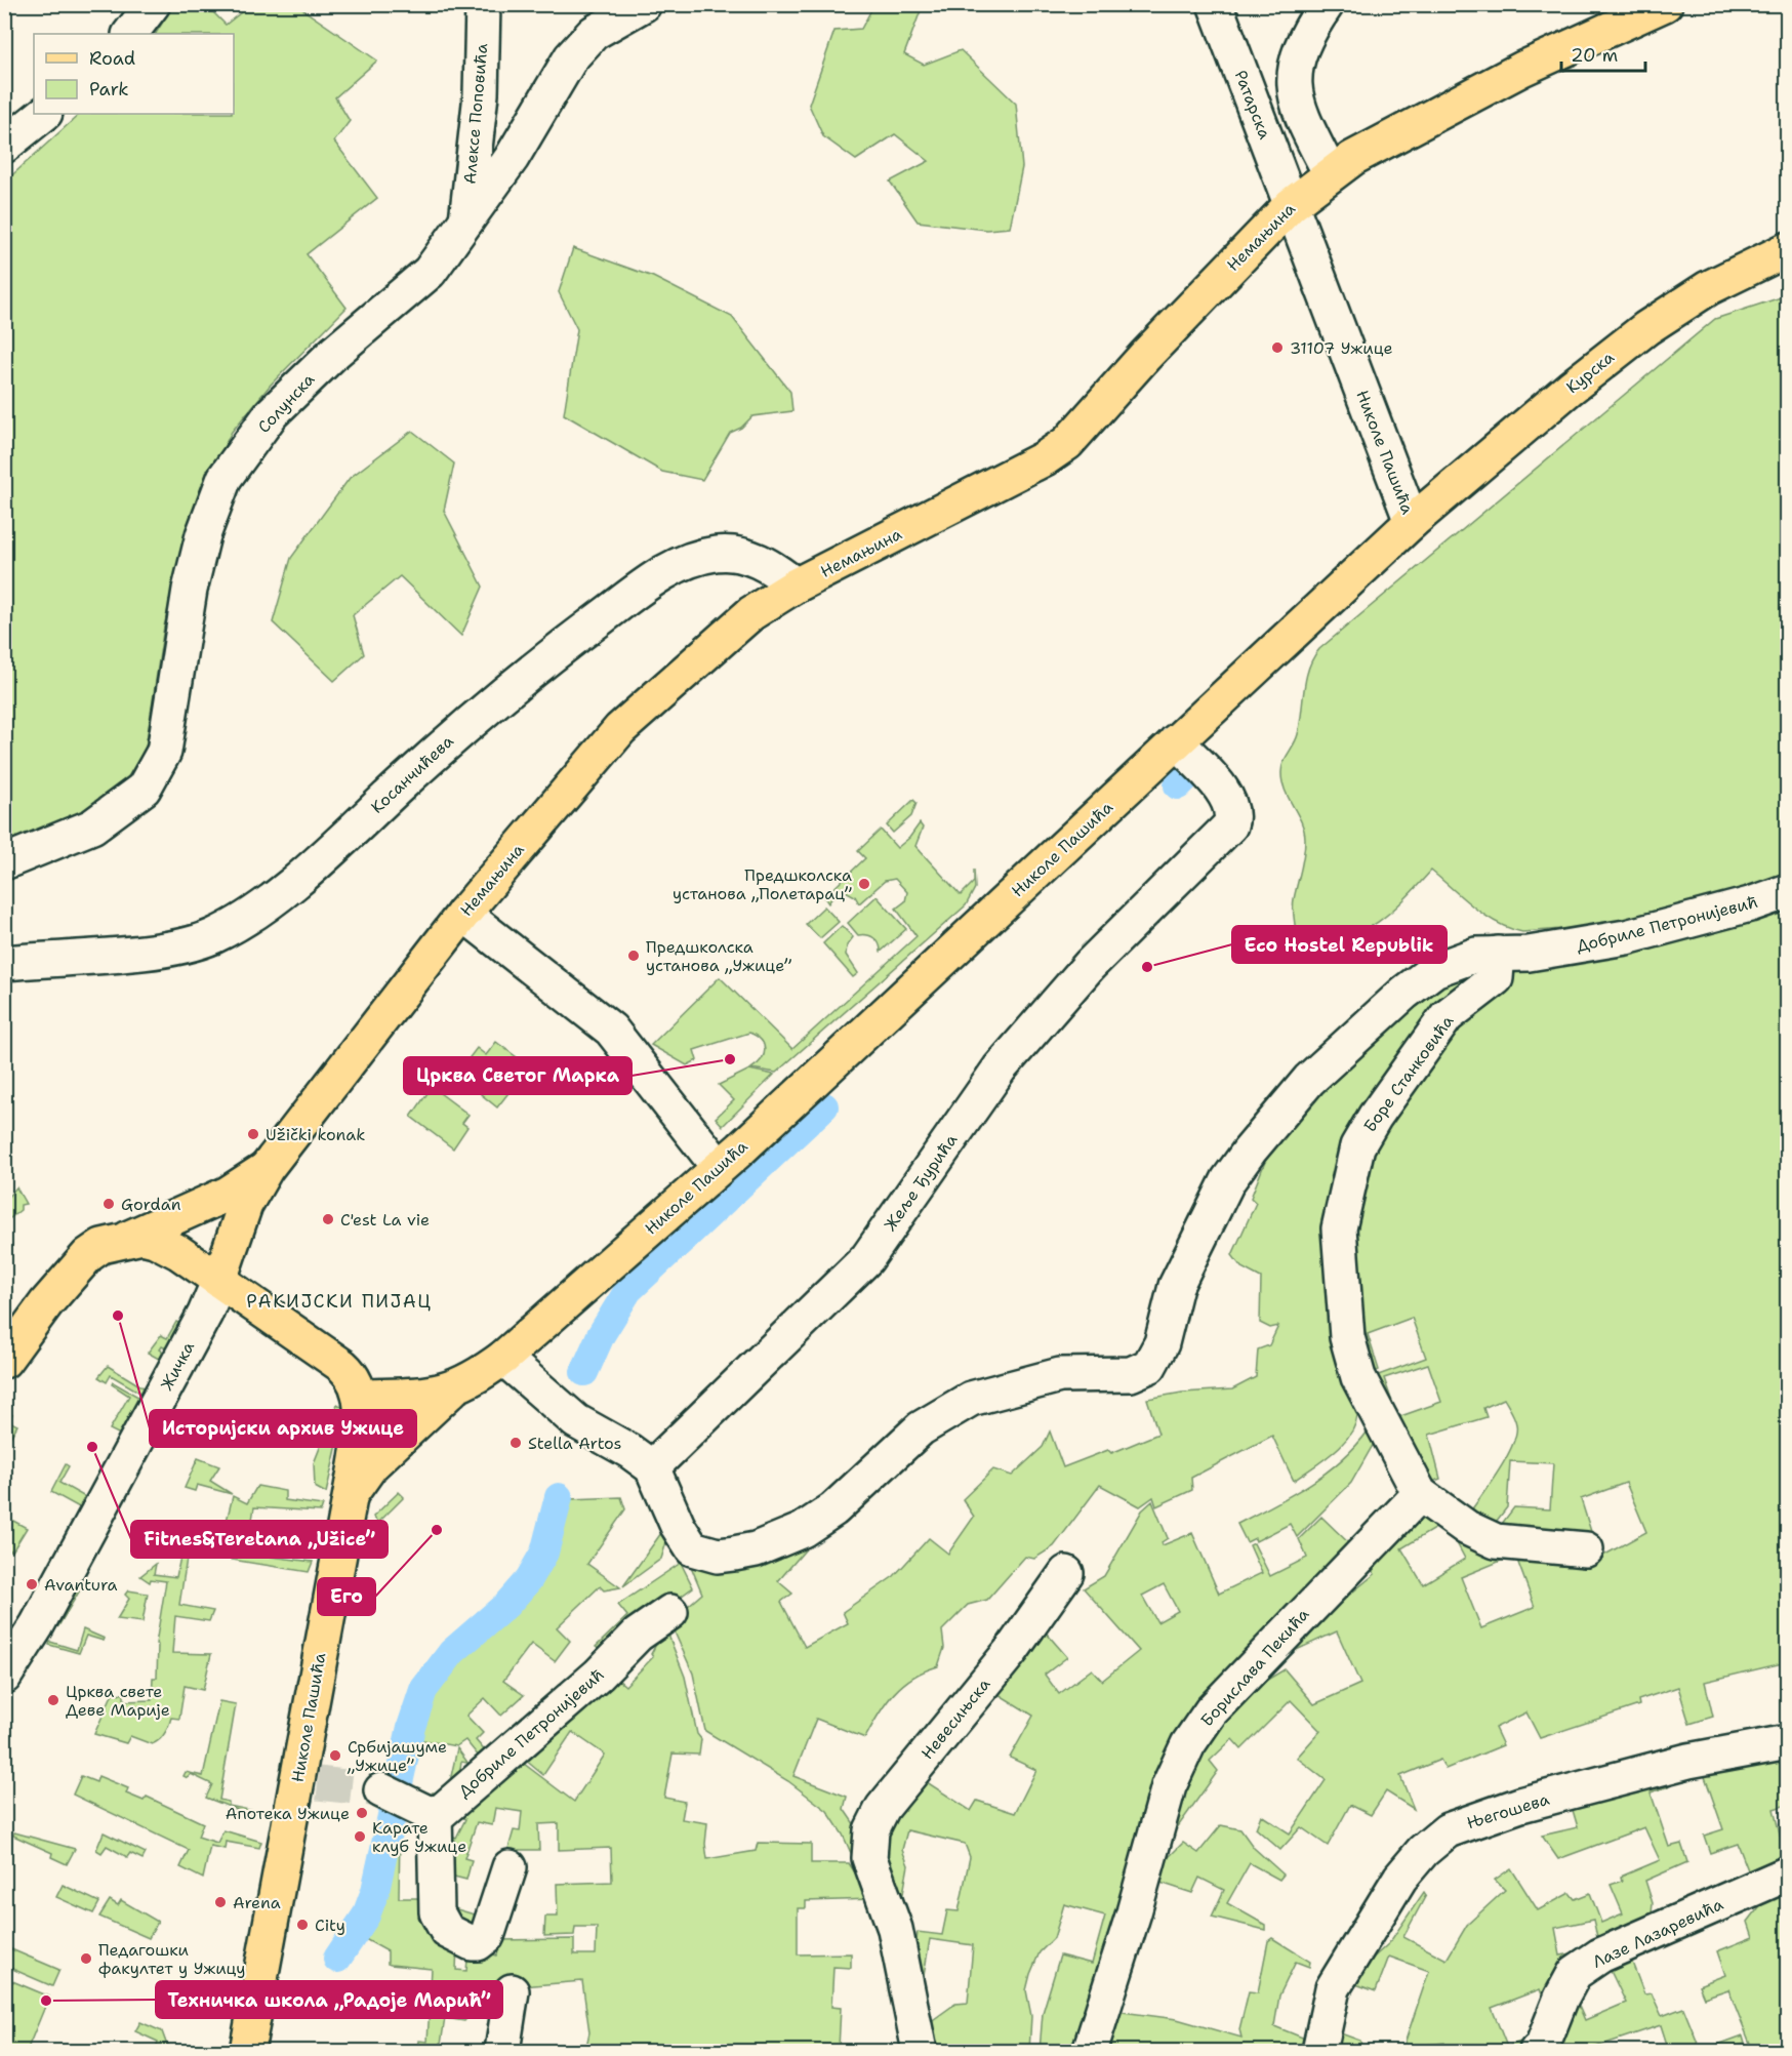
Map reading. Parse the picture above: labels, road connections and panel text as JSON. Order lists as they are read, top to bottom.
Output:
{
  "streets": {
    "main road": ["Немањина", "Курска", "Николе Пашића"],
    "street": [
      "Ратарска",
      "Алексе Поповића",
      "Солунска",
      "Косанчићева",
      "Добриле Петронијевић",
      "Боре Станковића",
      "Жеље Ђурића",
      "Жичка",
      "Борислава Пекића",
      "Невесињска",
      "Његошева",
      "Лазе Лазаревића"
    ]
  },
  "crossings": [
    ["Ратарска", "Немањина"],
    ["Ратарска", "Николе Пашића"],
    ["Алексе Поповића", "Солунска"],
    ["Немањина", "Николе Пашића"],
    ["Немањина", "Косанчићева"],
    ["Немањина", "Жичка"],
    ["Курска", "Николе Пашића"],
    ["Николе Пашића", "Жеље Ђурића"],
    ["Добриле Петронијевић", "Боре Станковића"],
    ["Добриле Петронијевић", "Жеље Ђурића"],
    ["Боре Станковића", "Борислава Пекића"]
  ],
  "districts": ["РАКИЈСКИ ПИЈАЦ"],
  "places": [
    "31107 Ужице",
    "Предшколска установа „Полетарац”",
    "Предшколска установа „Ужице”",
    "Eco Hostel Republik",
    "Црква Светог Марка",
    "Užički konak",
    "Gordan",
    "C'est La vie",
    "Историјски архив Ужице",
    "Stella Artos",
    "Fitnes&Teretana „Užice”",
    "Его",
    "Avantura",
    "Црква свете Деве Марије",
    "Србијашуме „Ужице”",
    "Апотека Ужице",
    "Карате клуб Ужице",
    "Arena",
    "City",
    "Педагошки факултет у Ужицу",
    "Техничка школа „Радоје Марић”"
  ],
  "legend": ["Road", "Park"],
  "scale_bar": "20 m"
}
